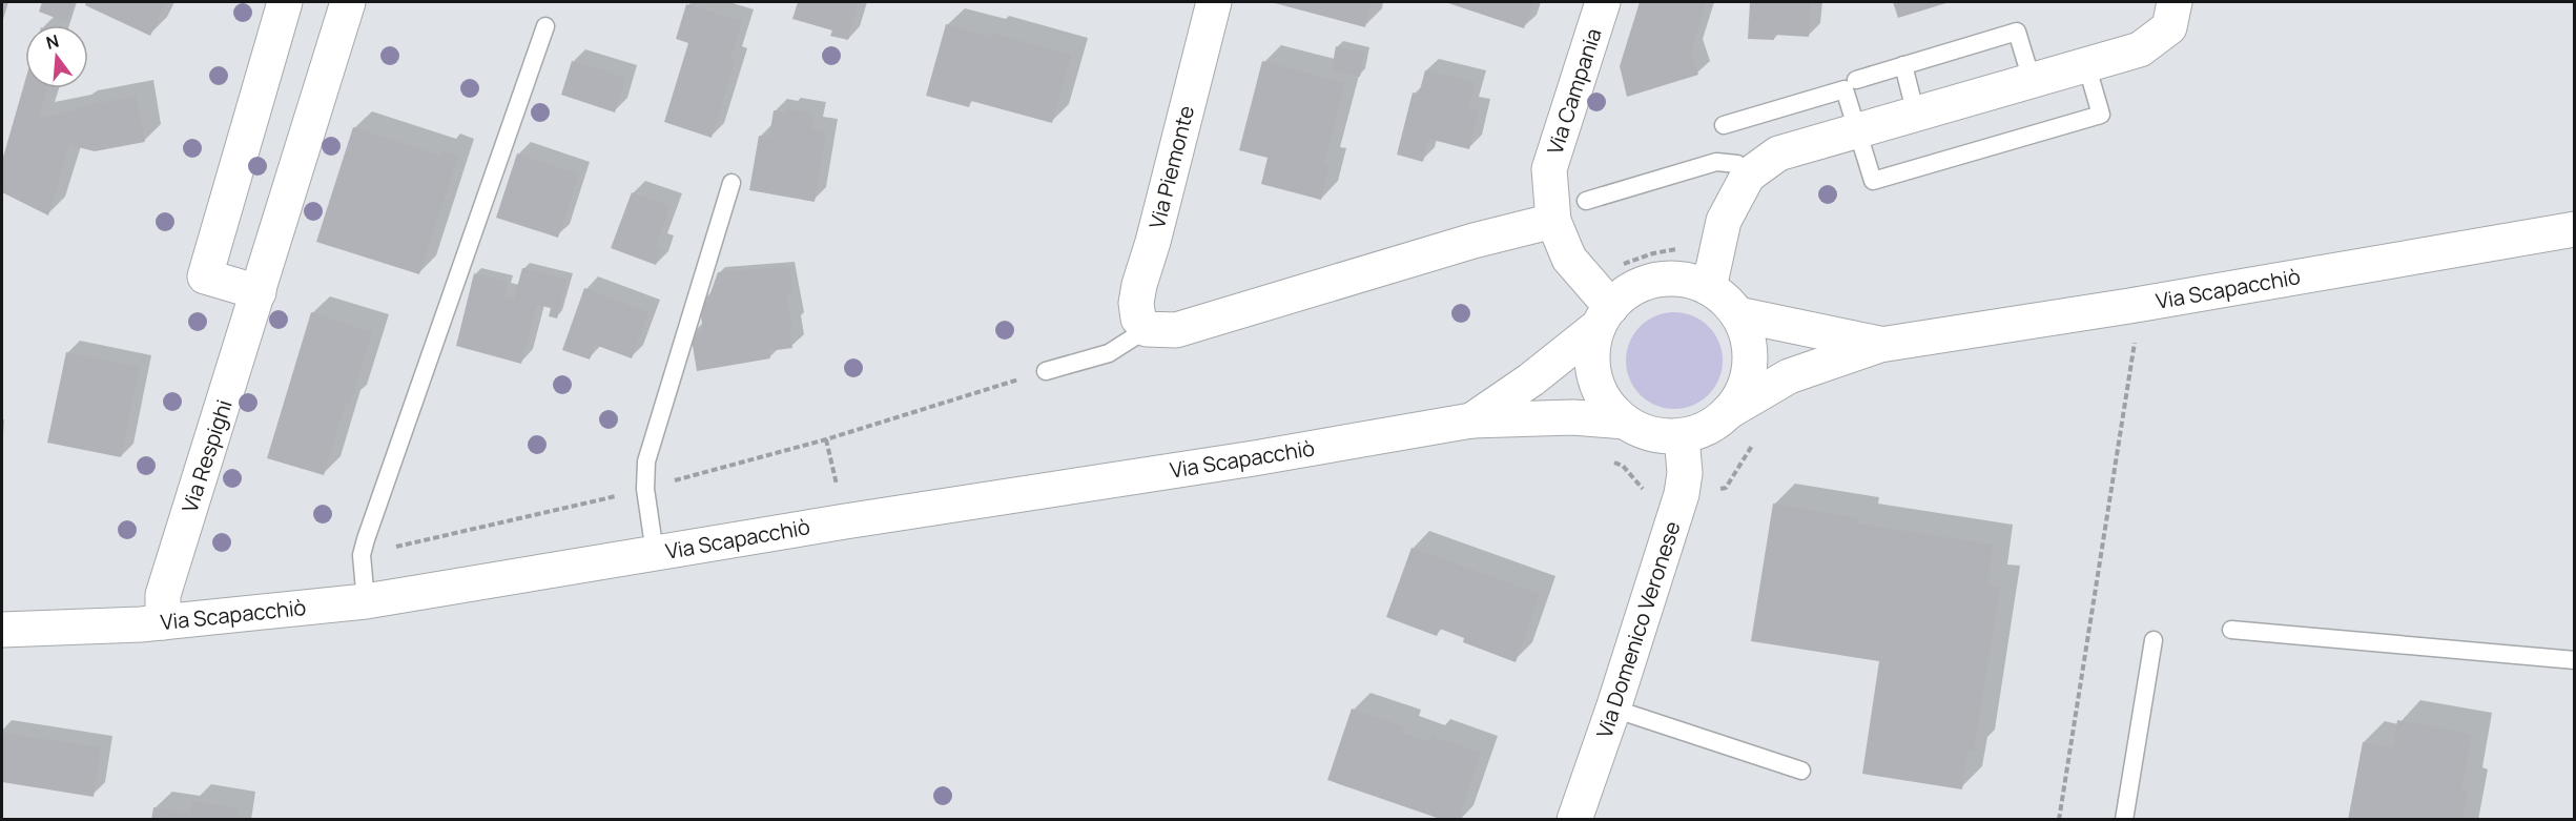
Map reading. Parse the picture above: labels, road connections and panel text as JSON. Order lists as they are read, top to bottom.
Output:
{
  "streets": {
    "street": [
      "Via Campania",
      "Via Piemonte",
      "Via Scapacchiò",
      "Via Respighi",
      "Via Domenico Veronese"
    ]
  },
  "crossings": [
    ["Via Campania", "Via Scapacchiò"],
    ["Via Campania", "Via Domenico Veronese"],
    ["Via Scapacchiò", "Via Respighi"],
    ["Via Scapacchiò", "Via Domenico Veronese"]
  ],
  "north": "top"
}
